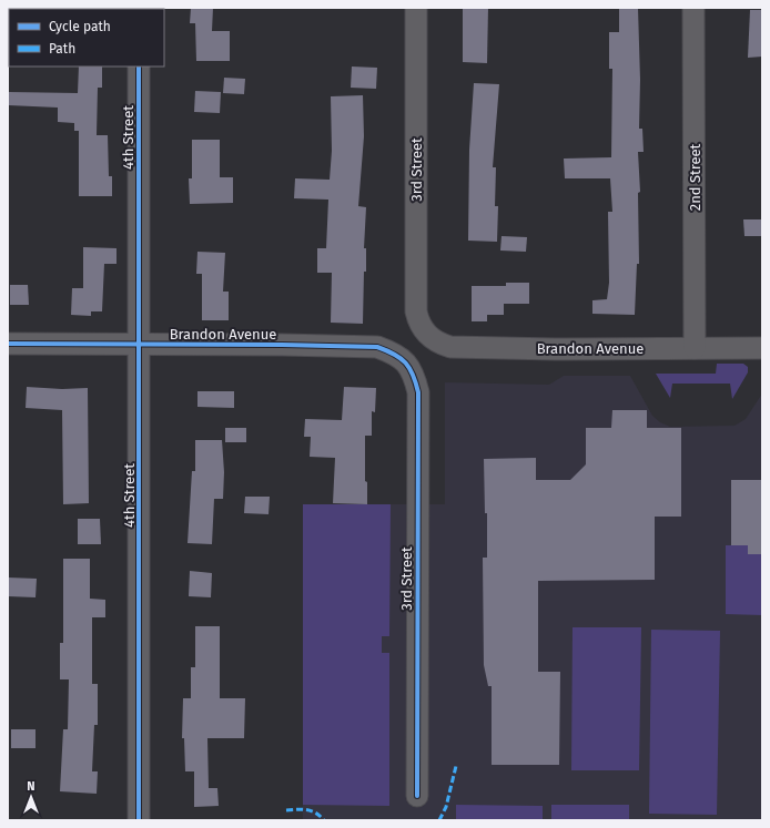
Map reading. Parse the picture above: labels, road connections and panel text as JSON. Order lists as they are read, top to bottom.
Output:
{
  "streets": {
    "street": [
      "4th Street",
      "3rd Street",
      "2nd Street",
      "Brandon Avenue"
    ]
  },
  "crossings": [
    ["4th Street", "Brandon Avenue"],
    ["3rd Street", "Brandon Avenue"],
    ["2nd Street", "Brandon Avenue"]
  ],
  "legend": ["Cycle path", "Path"],
  "north": "top"
}
